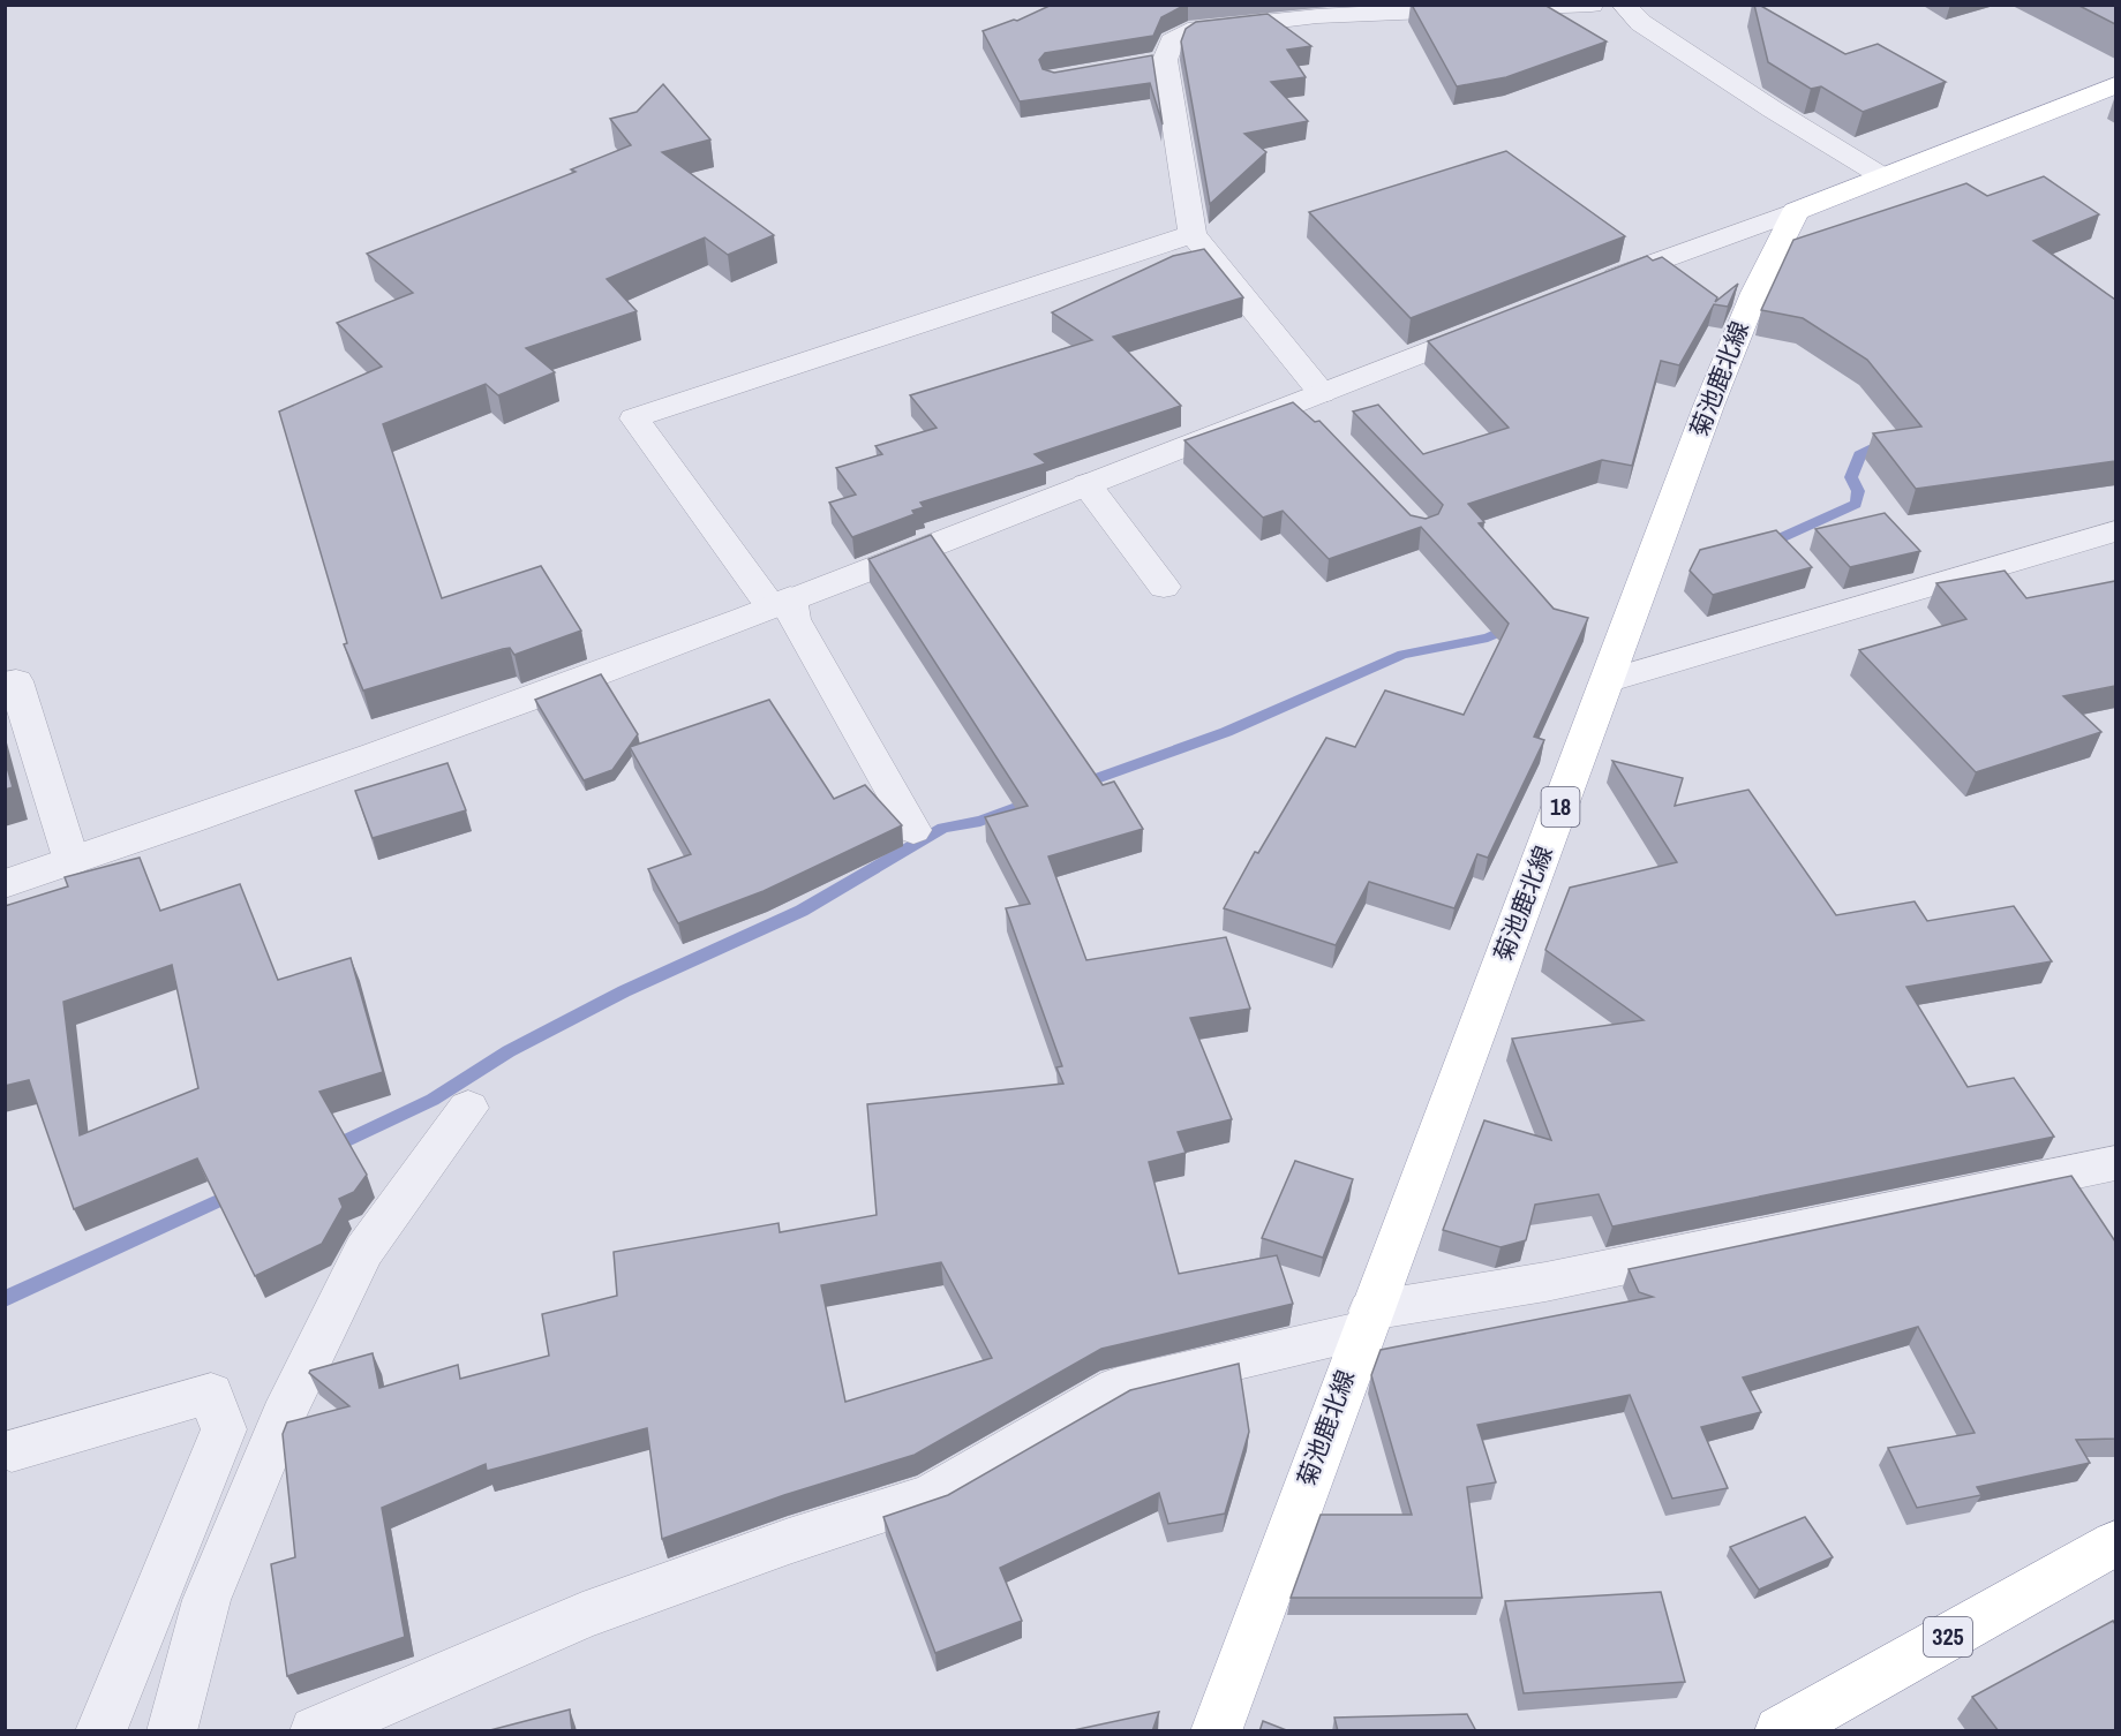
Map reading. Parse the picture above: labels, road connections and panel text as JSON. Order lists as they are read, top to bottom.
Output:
{
  "streets": {
    "main road": ["菊池鹿北線", "18", "325"]
  }
}
